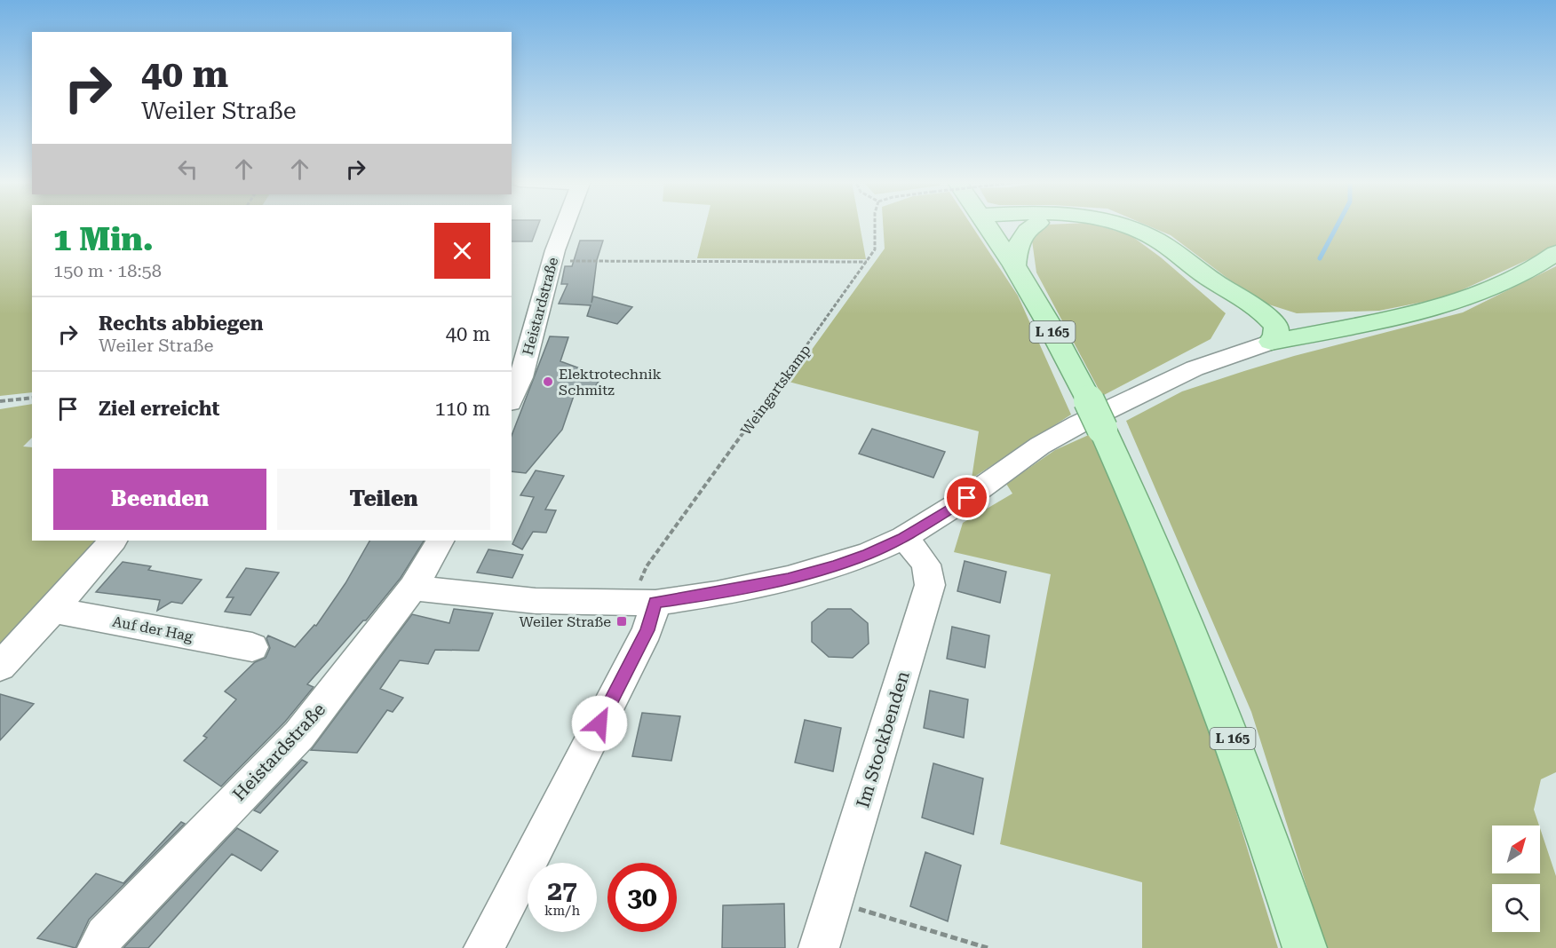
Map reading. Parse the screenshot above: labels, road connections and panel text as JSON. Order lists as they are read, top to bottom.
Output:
{
  "streets": {
    "main road": ["L 165"],
    "street": ["Heistardstraße", "Auf der Hag", "Im Stockbenden"],
    "path": ["Weingartskamp"]
  },
  "places": {
    "other": ["Elektrotechnik Schmitz"],
    "transit": ["Weiler Straße"]
  },
  "north": "top right",
  "page": {
    "turn": ["40 m", "Weiler Straße"],
    "heading": ["1 Min.", "150 m · 18:58"],
    "list": [
      {
        "name": "Rechts abbiegen",
        "note": "Weiler Straße",
        "value": "40 m"
      },
      {
        "name": "Ziel erreicht",
        "value": "110 m"
      }
    ],
    "buttons": ["Beenden", "Teilen"],
    "speed": "27 km/h",
    "limit": "30"
  }
}
